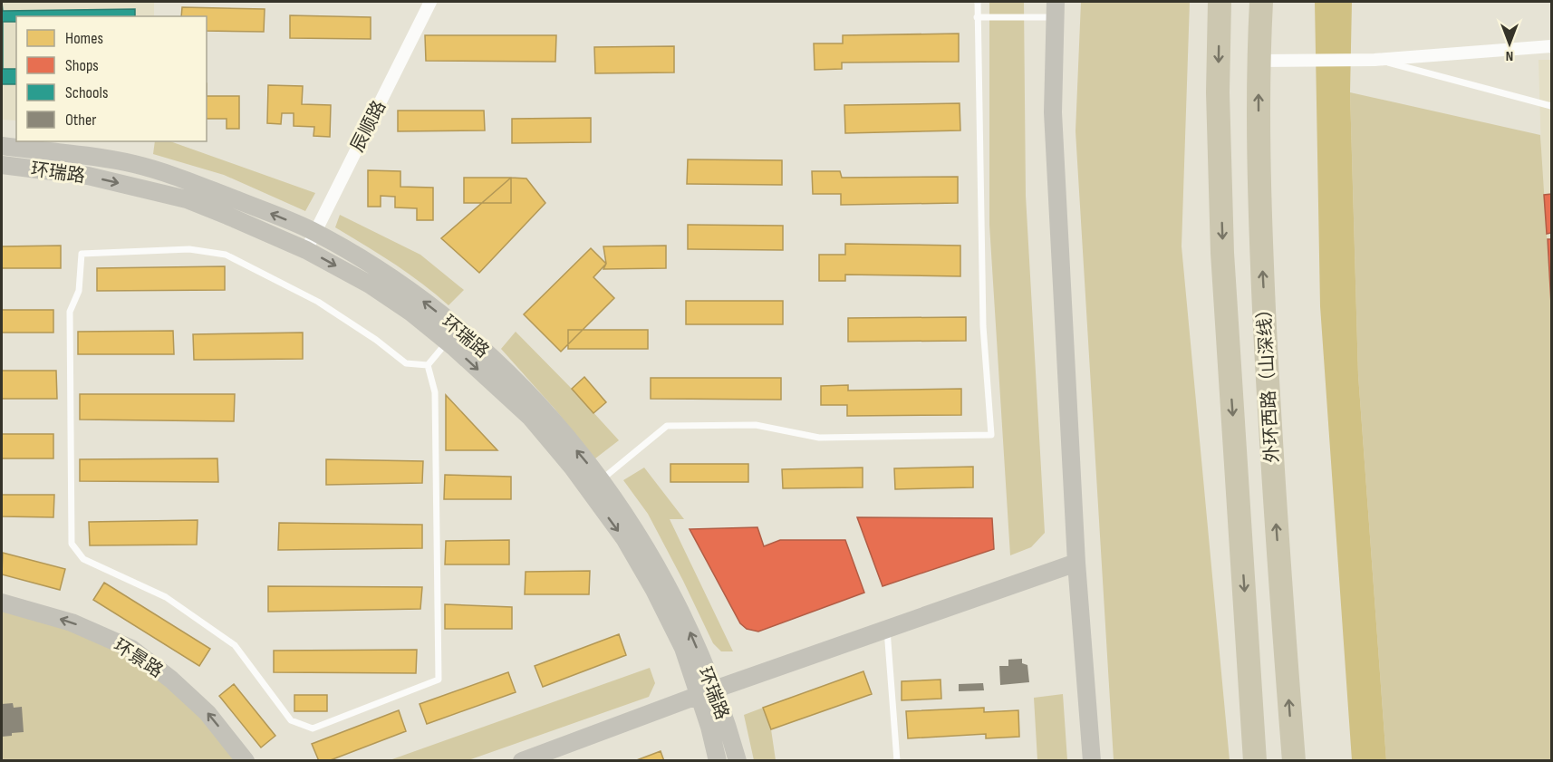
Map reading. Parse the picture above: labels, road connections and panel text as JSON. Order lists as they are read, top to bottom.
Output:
{
  "streets": {
    "highway": ["外环西路（山深线）"],
    "main road": ["环瑞路", "环景路"],
    "street": ["辰顺路"]
  },
  "crossings": [
    ["辰顺路", "环瑞路"]
  ],
  "one_way": ["环景路"],
  "legend": [
    "Homes",
    "Shops",
    "Schools",
    "Other"
  ],
  "north": "bottom"
}
